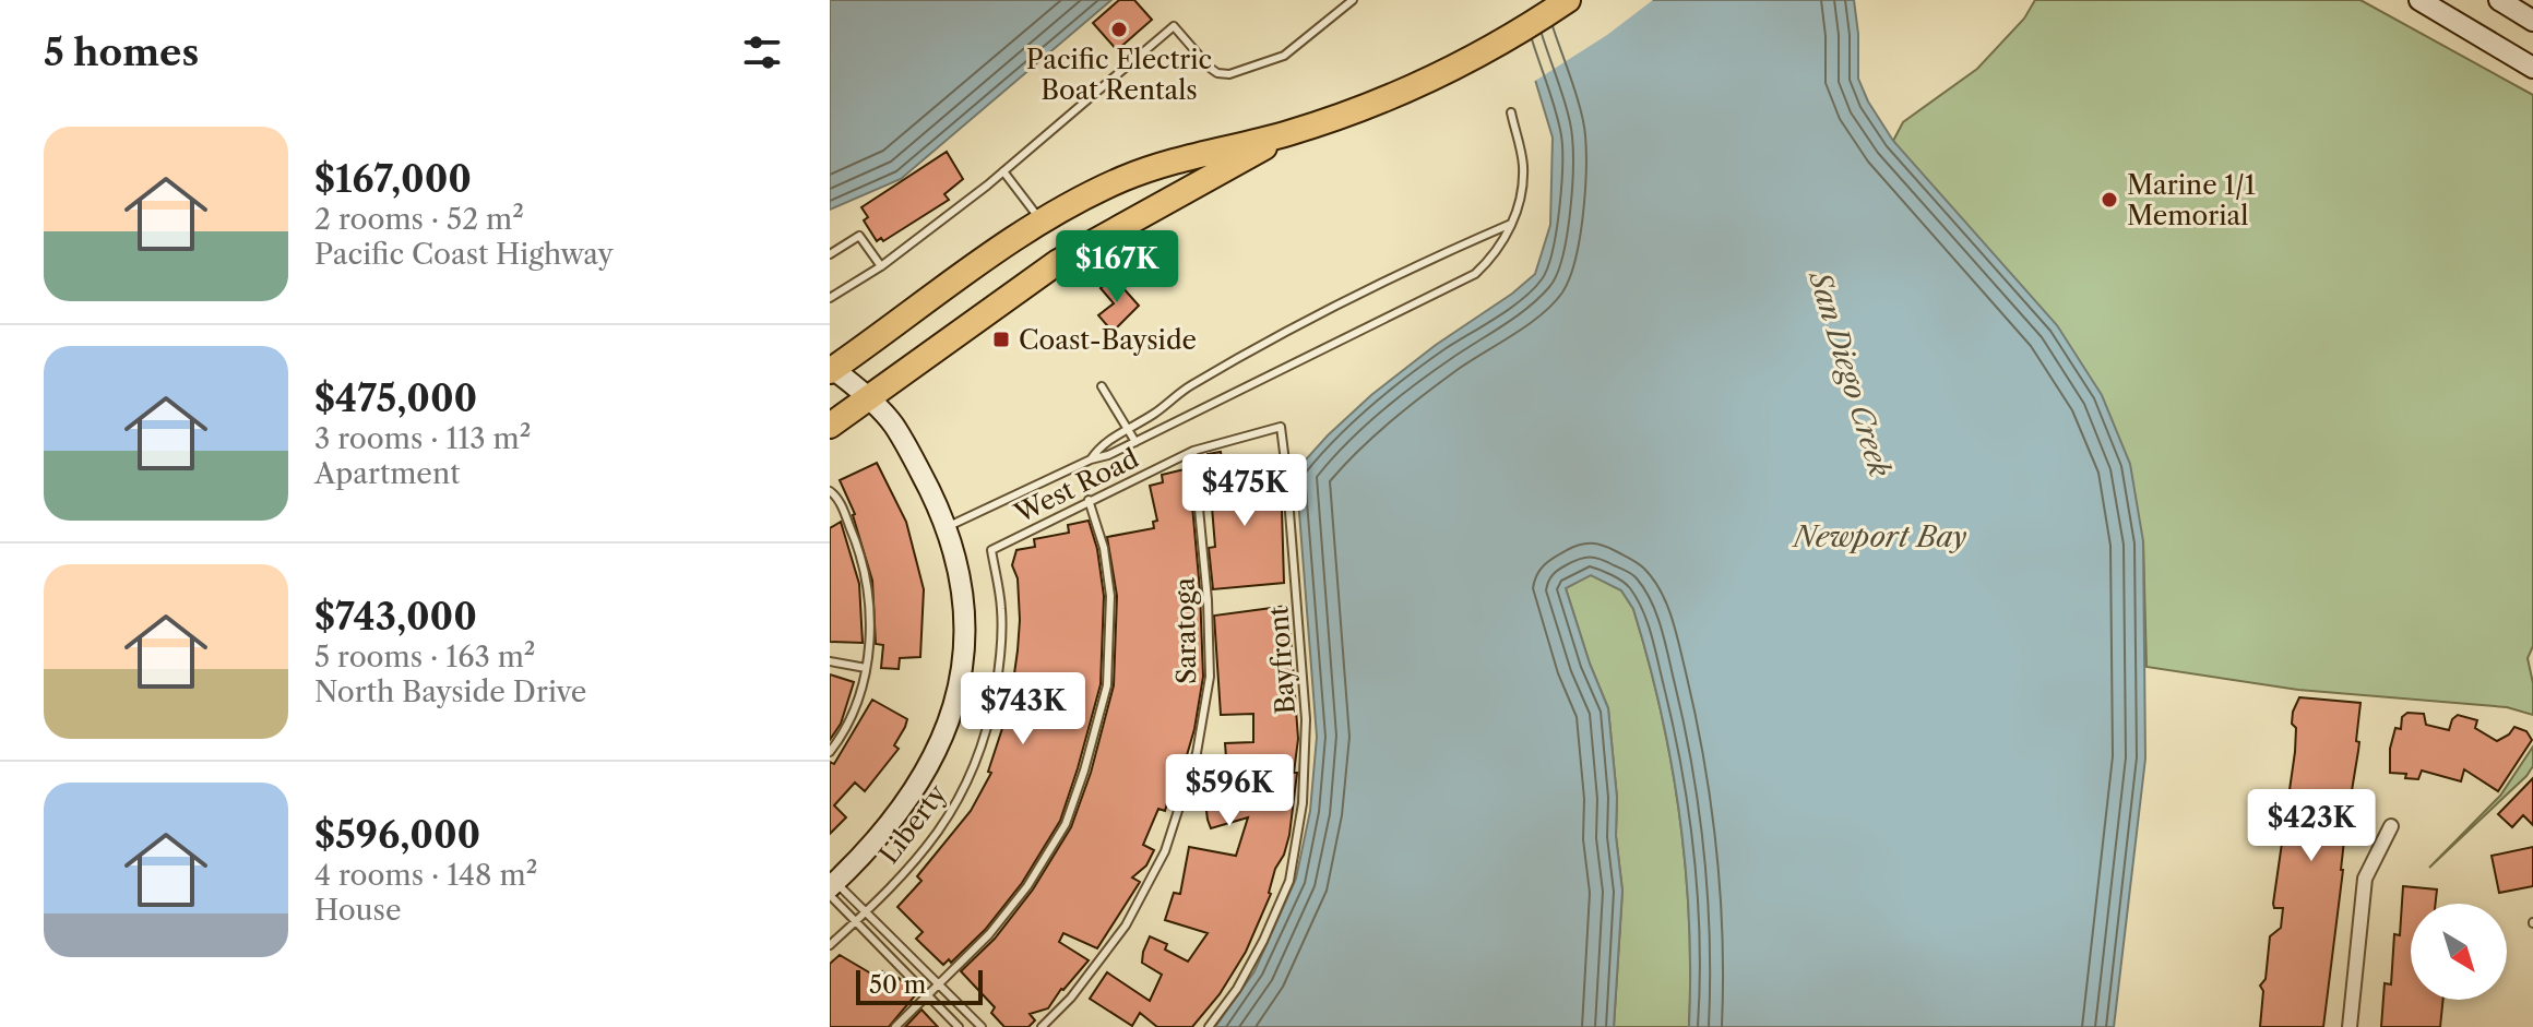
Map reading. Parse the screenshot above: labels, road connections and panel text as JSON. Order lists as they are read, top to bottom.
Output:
{
  "streets": {
    "lane": [
      "West Road",
      "Saratoga",
      "Bayfront",
      "Liberty"
    ]
  },
  "crossings": [
    ["West Road", "Saratoga"],
    ["West Road", "Bayfront"],
    ["West Road", "Liberty"]
  ],
  "water": ["San Diego Creek", "Newport Bay"],
  "places": {
    "other": ["Pacific Electric Boat Rentals", "Marine 1/1 Memorial"],
    "transit": ["Coast-Bayside"]
  },
  "scale_bar": "50 m",
  "north": "bottom right",
  "page": {
    "heading": "5 homes",
    "list": [
      {
        "name": "$167,000",
        "note": "2 rooms · 52 m² · Pacific Coast Highway"
      },
      {
        "name": "$475,000",
        "note": "3 rooms · 113 m² · Apartment"
      },
      {
        "name": "$743,000",
        "note": "5 rooms · 163 m² · North Bayside Drive"
      },
      {
        "name": "$596,000",
        "note": "4 rooms · 148 m² · House"
      }
    ],
    "price": [
      "$167K",
      "$475K",
      "$743K",
      "$596K",
      "$423K"
    ],
    "scale": "50 m"
  }
}
